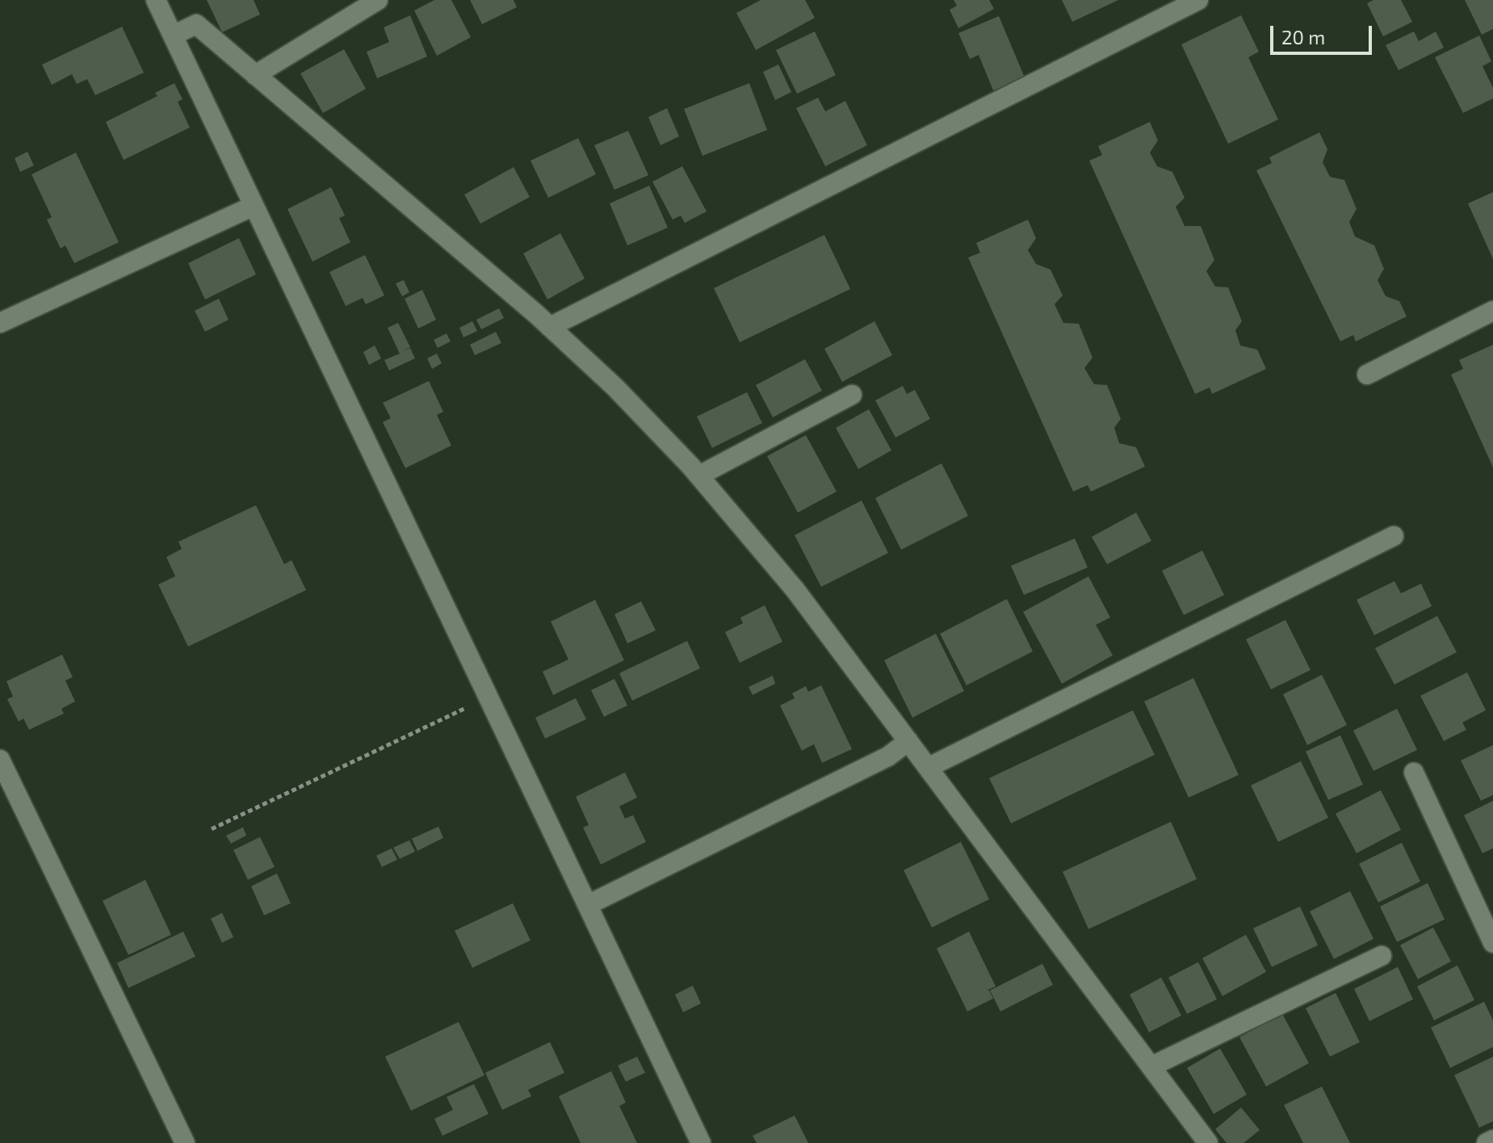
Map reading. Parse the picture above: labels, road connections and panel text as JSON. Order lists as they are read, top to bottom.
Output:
{
  "scale_bar": "20 m"
}
